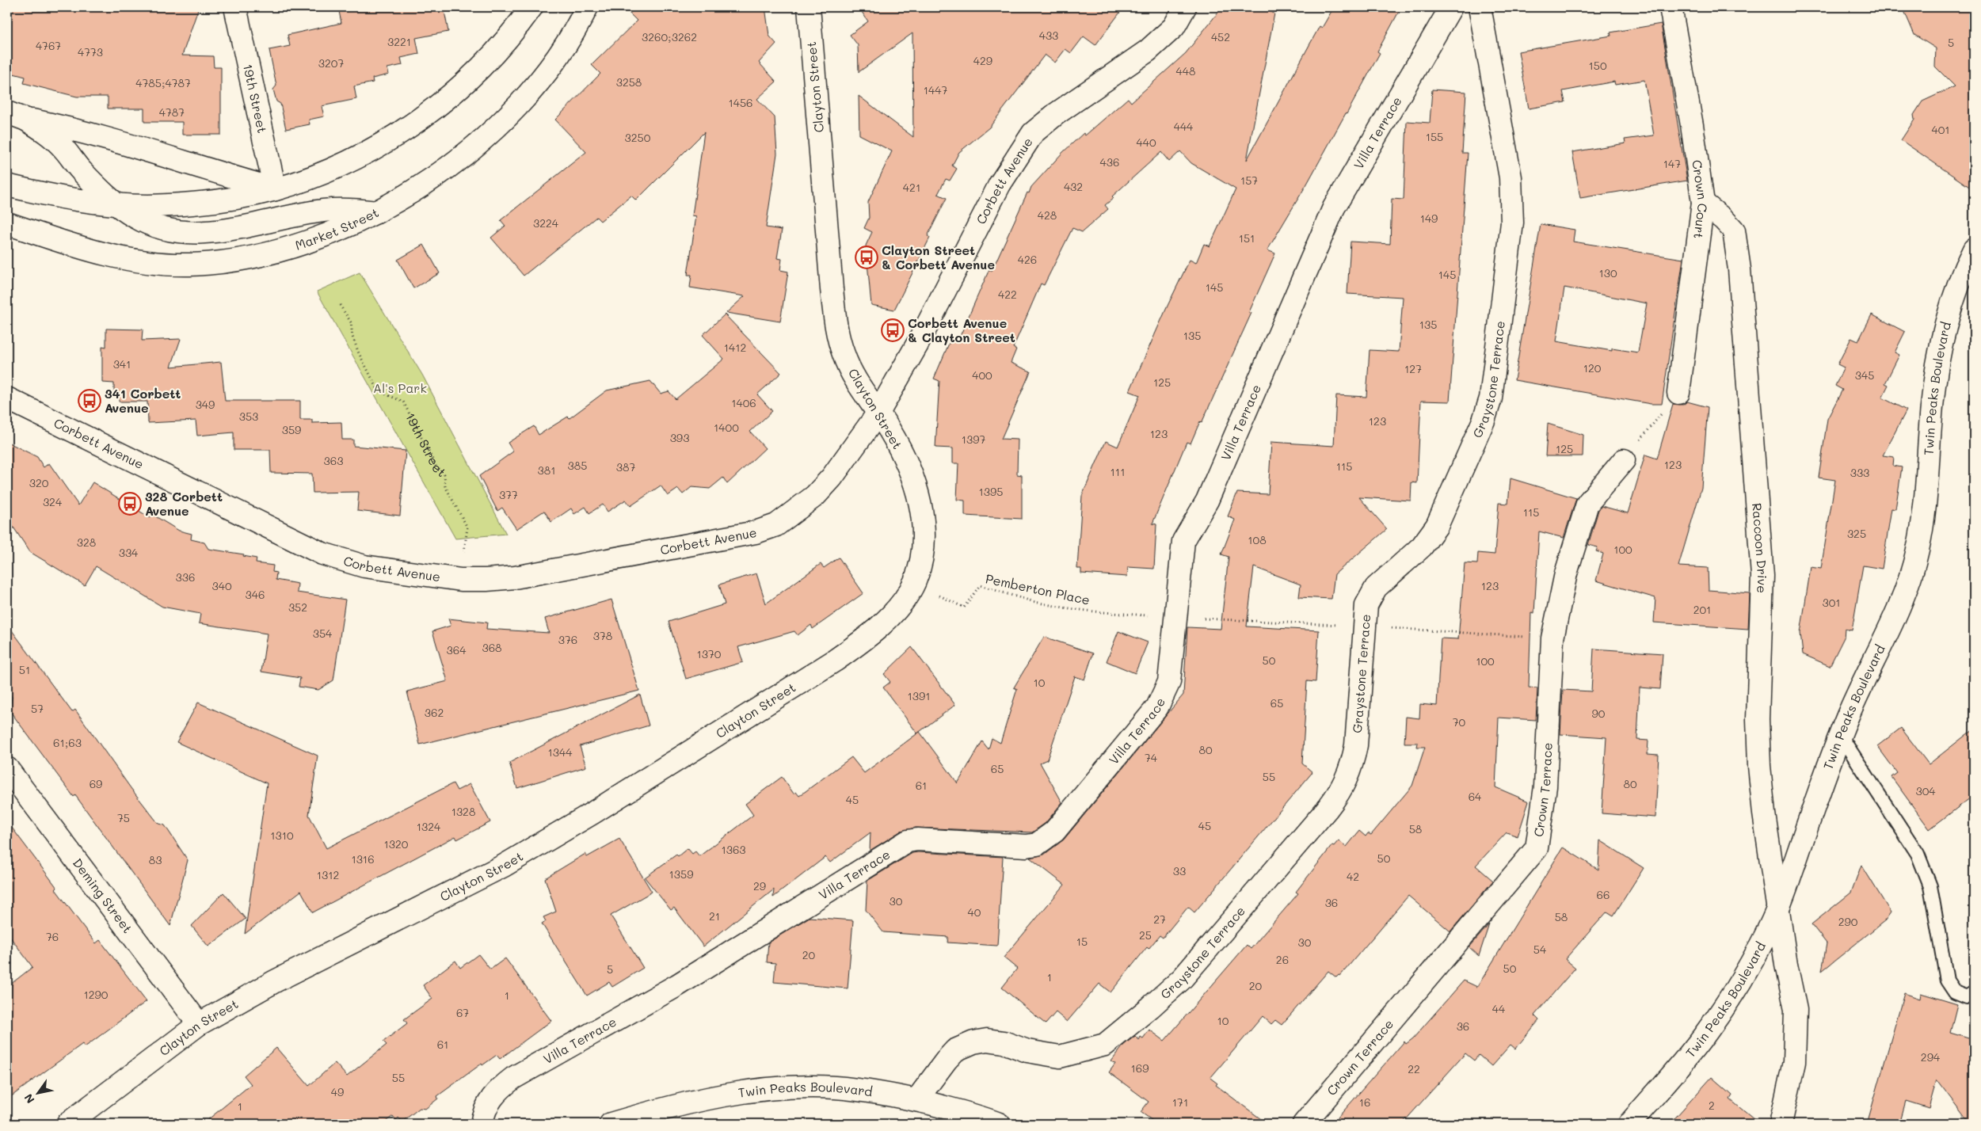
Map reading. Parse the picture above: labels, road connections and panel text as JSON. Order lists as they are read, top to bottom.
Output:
{
  "streets": {
    "street": [
      "Clayton Street",
      "19th Street",
      "Villa Terrace",
      "Corbett Avenue",
      "Crown Court",
      "Market Street",
      "Graystone Terrace",
      "Twin Peaks Boulevard",
      "Raccoon Drive",
      "Crown Terrace",
      "Deming Street"
    ],
    "path": ["Pemberton Place"]
  },
  "crossings": [
    ["Clayton Street", "Corbett Avenue"],
    ["Clayton Street", "Pemberton Place"],
    ["Clayton Street", "Deming Street"],
    ["19th Street", "Corbett Avenue"],
    ["Villa Terrace", "Pemberton Place"],
    ["Crown Court", "Raccoon Drive"],
    ["Graystone Terrace", "Twin Peaks Boulevard"],
    ["Twin Peaks Boulevard", "Raccoon Drive"]
  ],
  "parks": ["Al's Park"],
  "places": {
    "bus stop": [
      "Clayton Street & Corbett Avenue",
      "Corbett Avenue & Clayton Street",
      "341 Corbett Avenue",
      "328 Corbett Avenue"
    ]
  },
  "house_numbers": [
    "433",
    "3260;3262",
    "452",
    "3221",
    "5",
    "4767",
    "4773",
    "429",
    "3207",
    "150",
    "448",
    "3258",
    "4785;4787",
    "1447",
    "1456",
    "4787",
    "444",
    "401",
    "155",
    "3250",
    "440",
    "436",
    "147",
    "157",
    "432",
    "421",
    "428",
    "149",
    "3224",
    "151",
    "426",
    "130",
    "145",
    "145",
    "422",
    "135",
    "135",
    "1412",
    "341",
    "120",
    "127",
    "400",
    "345",
    "125",
    "1406",
    "349",
    "353",
    "123",
    "1400",
    "359",
    "123",
    "393",
    "1397",
    "125",
    "363",
    "123",
    "385",
    "115",
    "387",
    "381",
    "111",
    "333",
    "320",
    "1395",
    "377",
    "324",
    "115",
    "325",
    "108",
    "328",
    "100",
    "334",
    "336",
    "340",
    "123",
    "346",
    "301",
    "352",
    "201",
    "354",
    "378",
    "376",
    "368",
    "364",
    "1370",
    "50",
    "100",
    "51",
    "10",
    "1391",
    "65",
    "57",
    "362",
    "90",
    "70",
    "61;63",
    "80",
    "1344",
    "74",
    "65",
    "55",
    "69",
    "80",
    "61",
    "304",
    "64",
    "45",
    "1328",
    "75",
    "45",
    "1324",
    "58",
    "1310",
    "1320",
    "1363",
    "50",
    "1316",
    "83",
    "33",
    "1359",
    "1312",
    "42",
    "29",
    "66",
    "30",
    "36",
    "40",
    "21",
    "58",
    "27",
    "290",
    "25",
    "76",
    "15",
    "30",
    "54",
    "20",
    "26",
    "50",
    "5",
    "1",
    "20",
    "1290",
    "1",
    "44",
    "67",
    "10",
    "36",
    "61",
    "294",
    "169",
    "22",
    "55",
    "49",
    "171",
    "16",
    "2",
    "1"
  ],
  "north": "bottom left"
}
